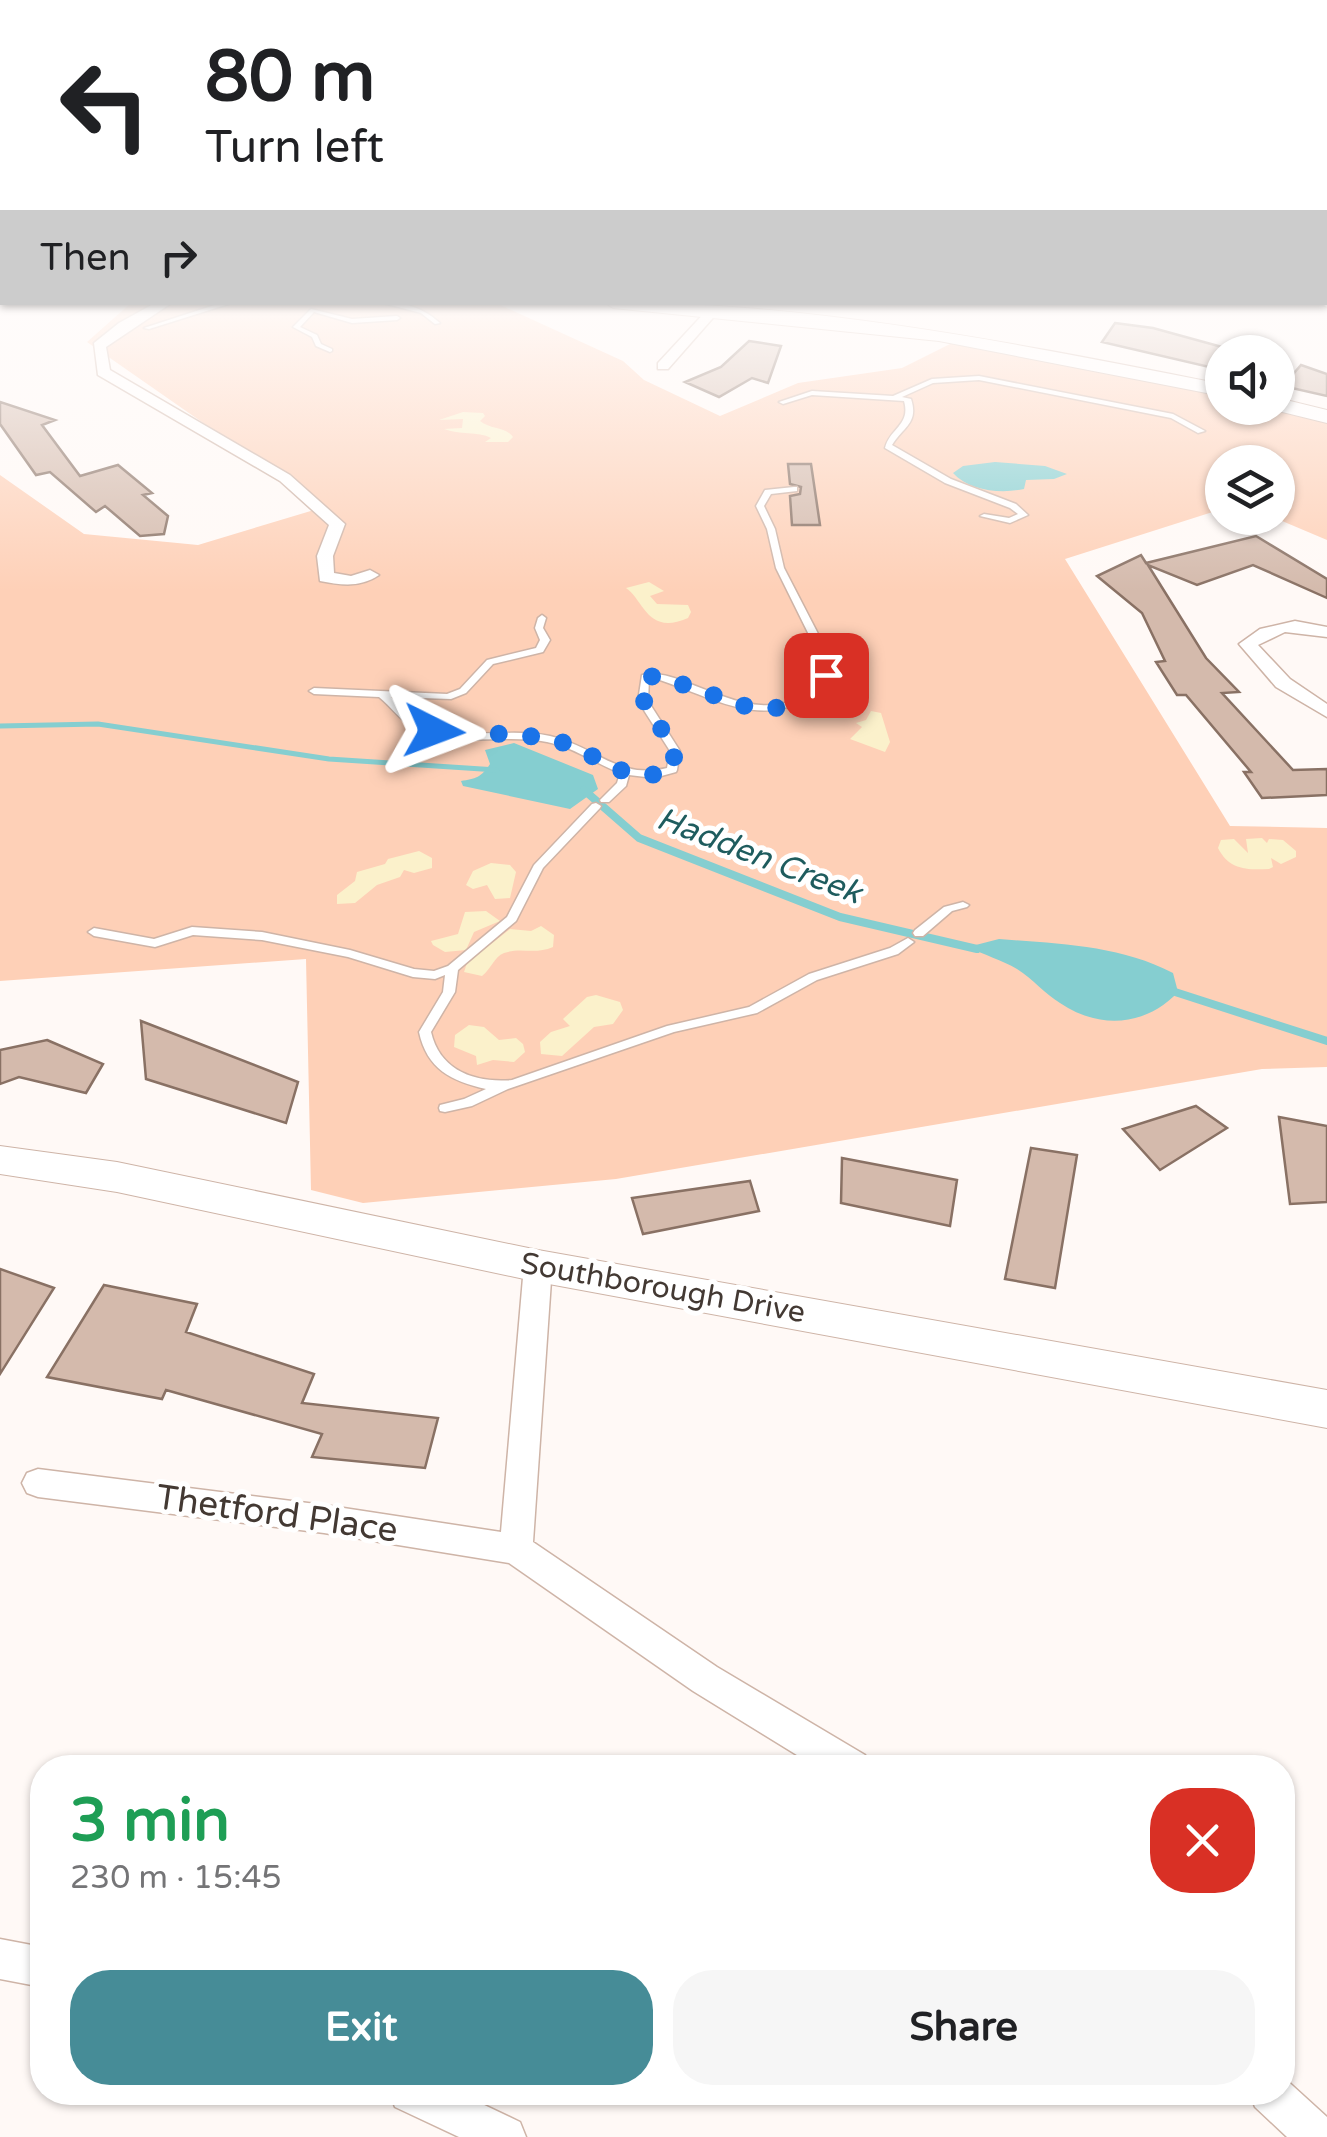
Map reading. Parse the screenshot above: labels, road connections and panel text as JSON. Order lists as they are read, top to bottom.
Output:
{
  "streets": {
    "street": ["Southborough Drive", "Thetford Place"]
  },
  "water": ["Hadden Creek"],
  "page": {
    "turn": ["80 m", "Turn left"],
    "then": "Then",
    "heading": ["3 min", "230 m · 15:45"],
    "buttons": ["Exit", "Share"]
  }
}
